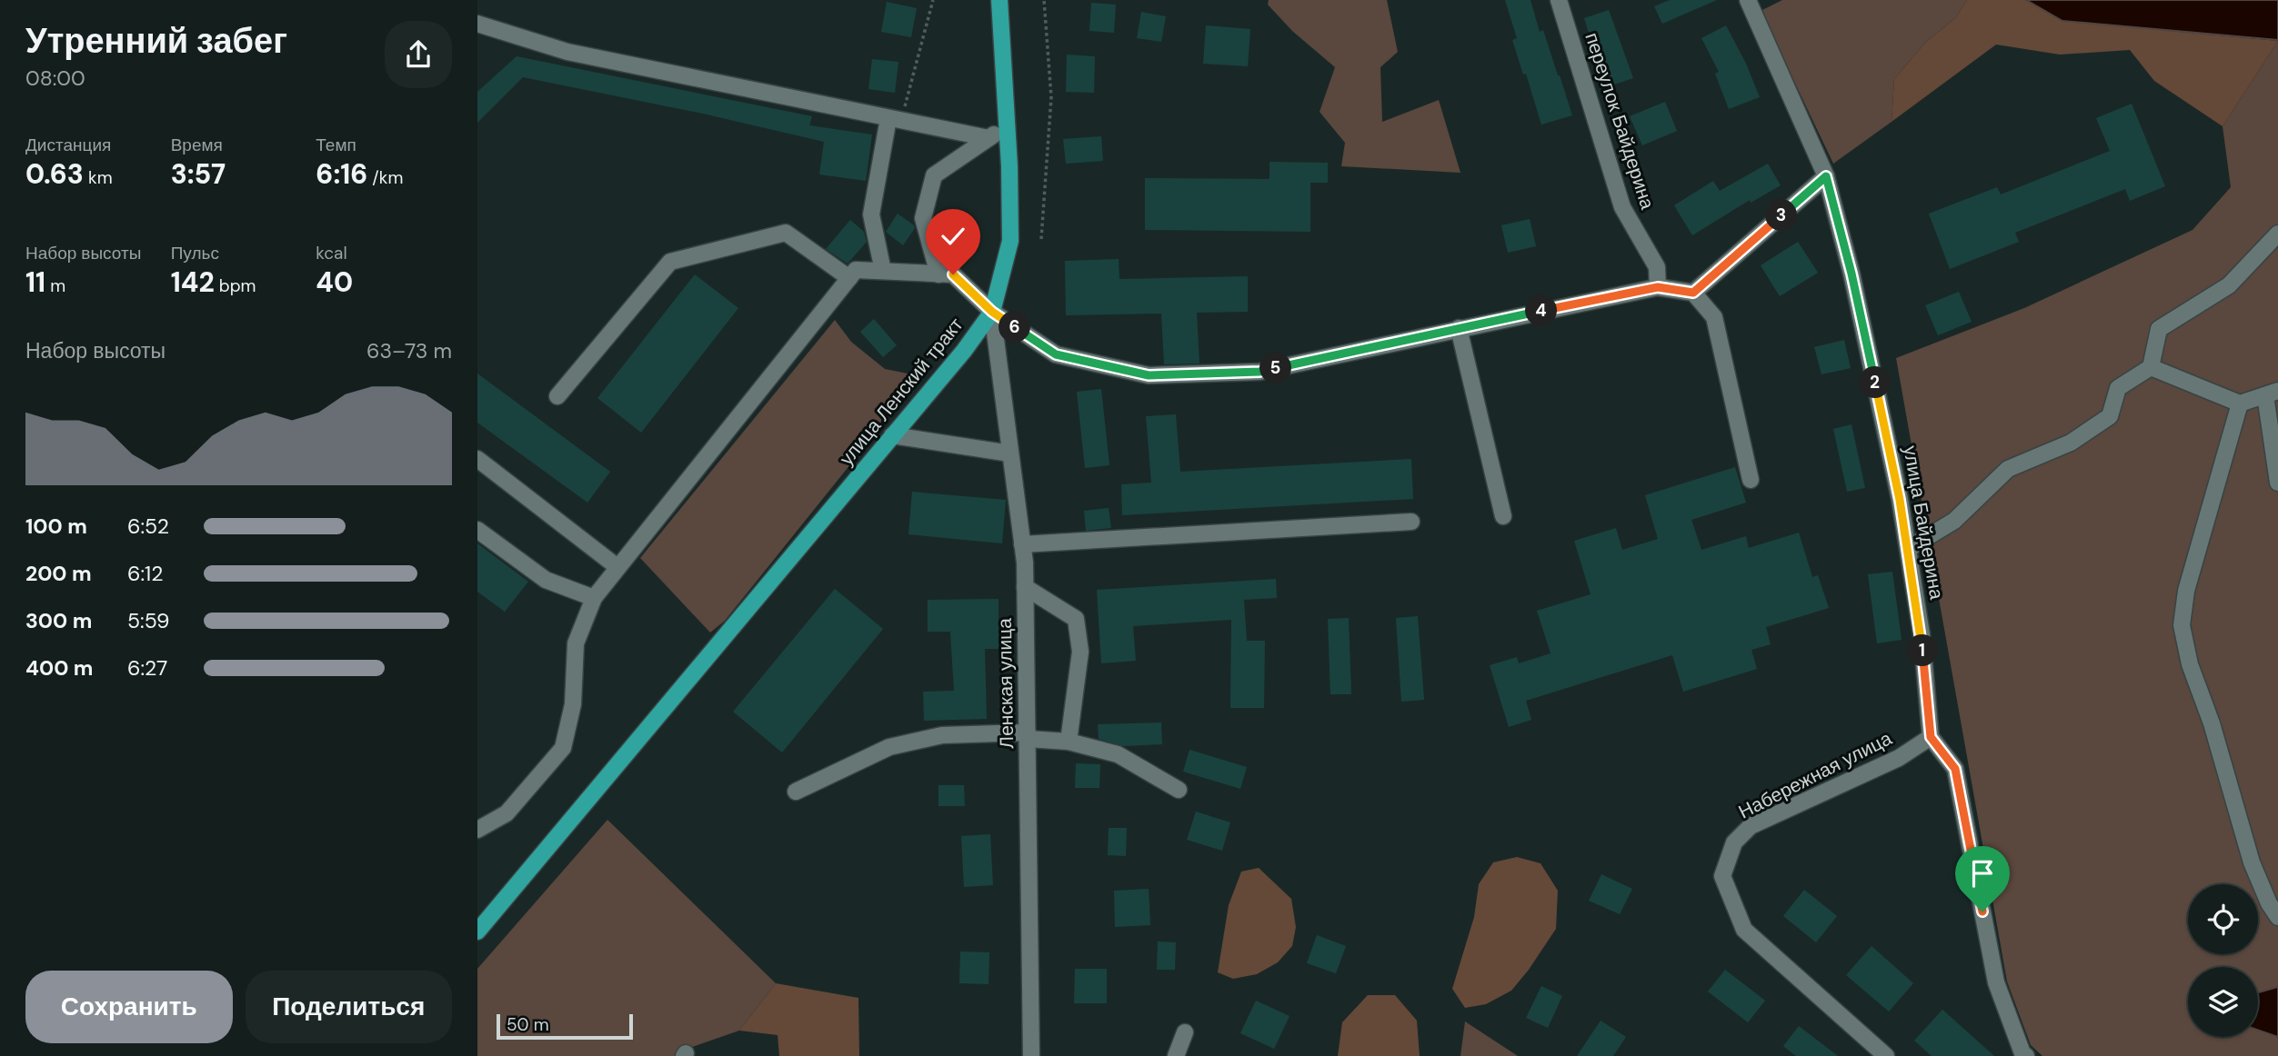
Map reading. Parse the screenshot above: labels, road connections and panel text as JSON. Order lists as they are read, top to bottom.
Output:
{
  "streets": {
    "main road": ["улица Ленский тракт"],
    "street": [
      "переулок Байдерина",
      "улица Байдерина",
      "Ленская улица",
      "Набережная улица"
    ]
  },
  "crossings": [
    ["улица Ленский тракт", "Ленская улица"],
    ["улица Байдерина", "Набережная улица"]
  ],
  "scale_bar": "50 m",
  "page": {
    "heading": ["Утренний забег", "08:00"],
    "stats": [
      ["Дистанция", "0.63 km"],
      ["Время", "3:57"],
      ["Темп", "6:16 /km"],
      ["Набор высоты", "11 m"],
      ["Пульс", "142 bpm"],
      ["kcal", "40"]
    ],
    "pins": [
      "3",
      "4",
      "6",
      "5",
      "2",
      "1"
    ],
    "chart": ["Набор высоты", "63–73 m"],
    "list": [
      {
        "name": "100 m",
        "note": "6:52"
      },
      {
        "name": "200 m",
        "note": "6:12"
      },
      {
        "name": "300 m",
        "note": "5:59"
      },
      {
        "name": "400 m",
        "note": "6:27"
      }
    ],
    "buttons": ["Сохранить", "Поделиться"],
    "scale": "50 m"
  }
}
